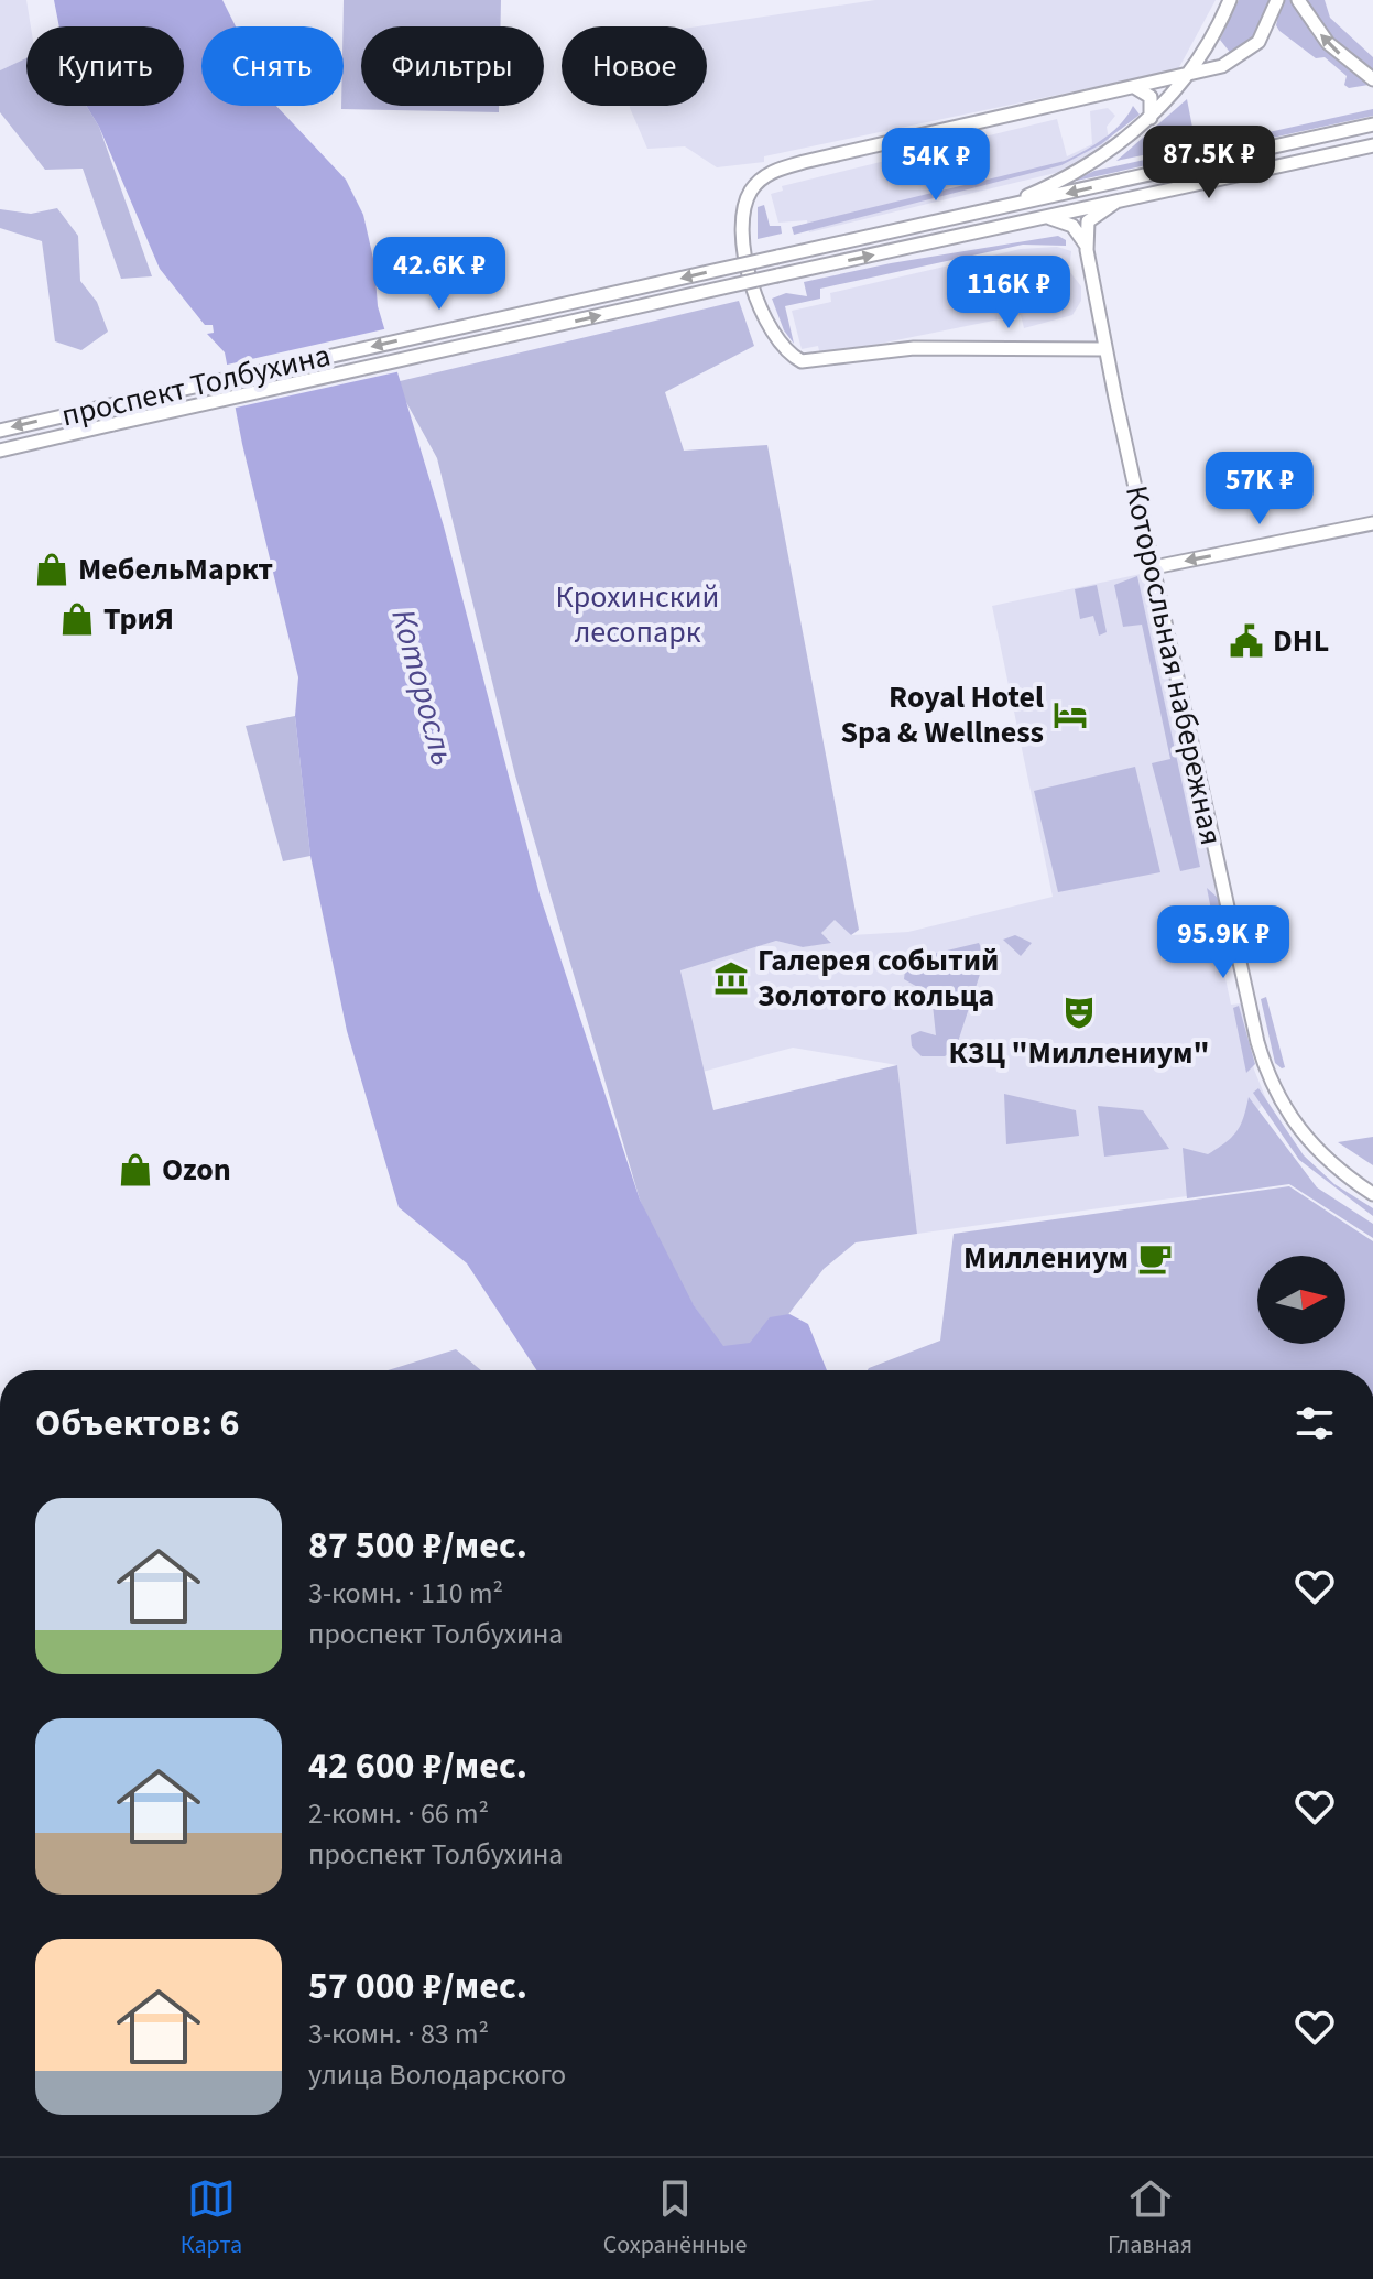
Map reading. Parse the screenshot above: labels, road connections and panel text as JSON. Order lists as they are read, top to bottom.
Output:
{
  "streets": {
    "main road": ["проспект Толбухина", "Которосльная набережная"]
  },
  "water": ["Которосль"],
  "parks": ["Крохинский лесопарк"],
  "places": {
    "shop": ["МебельМаркт", "ТриЯ", "Ozon"],
    "public building": ["DHL"],
    "hotel": ["Royal Hotel Spa & Wеllness"],
    "museum": ["Галерея событий Золотого кольца"],
    "theatre": ["КЗЦ \"Миллениум\""],
    "cafe": ["Миллениум"]
  },
  "north": "right",
  "page": {
    "chip": [
      "Купить",
      "Снять",
      "Фильтры",
      "Новое"
    ],
    "price": [
      "87.5K ₽",
      "54K ₽",
      "42.6K ₽",
      "116K ₽",
      "57K ₽",
      "95.9K ₽"
    ],
    "heading": "Объектов: 6",
    "list": [
      {
        "name": "87 500 ₽/мес.",
        "note": "3-комн. · 110 m² · проспект Толбухина"
      },
      {
        "name": "42 600 ₽/мес.",
        "note": "2-комн. · 66 m² · проспект Толбухина"
      },
      {
        "name": "57 000 ₽/мес.",
        "note": "3-комн. · 83 m² · улица Володарского"
      }
    ],
    "tabs": ["Карта", "Сохранённые", "Главная"]
  }
}
